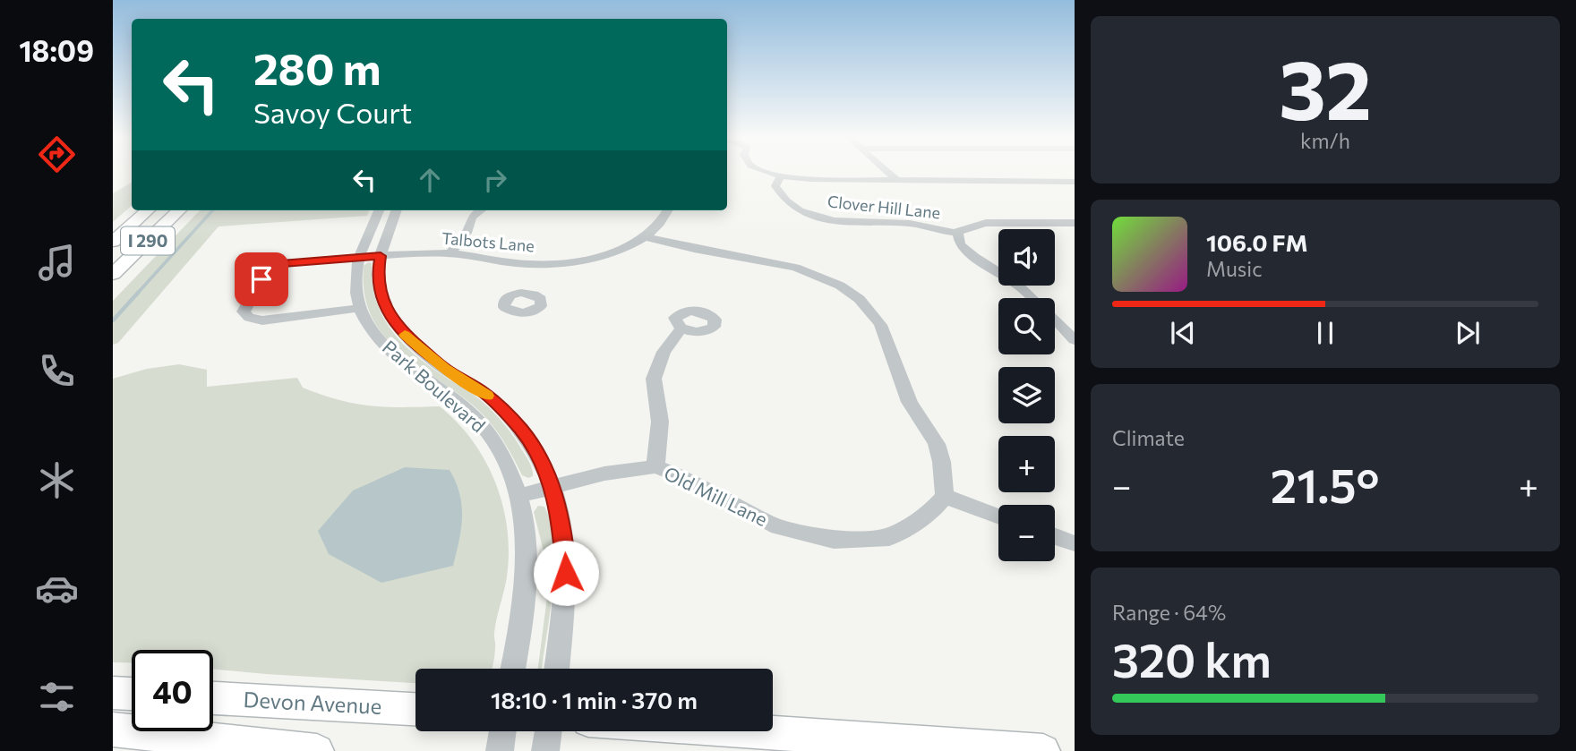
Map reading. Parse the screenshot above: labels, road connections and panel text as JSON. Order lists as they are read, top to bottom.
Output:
{
  "streets": {
    "highway": ["I 290"],
    "main road": ["Devon Avenue"],
    "street": [
      "Clover Hill Lane",
      "Talbots Lane",
      "Park Boulevard",
      "Old Mill Lane"
    ]
  },
  "crossings": [
    ["Talbots Lane", "Park Boulevard"],
    ["Park Boulevard", "Old Mill Lane"]
  ],
  "page": {
    "tabs": "18:09",
    "tile": [
      ["32", "km/h"],
      "Climate",
      ["Range · 64%", "320 km"]
    ],
    "turn": ["280 m", "Savoy Court"],
    "song": ["106.0 FM", "Music"],
    "map_buttons": ["+", "−"],
    "heat": ["−", "21.5°", "+"],
    "limit": "40",
    "trip": "18:10 · 1 min · 370 m"
  }
}
